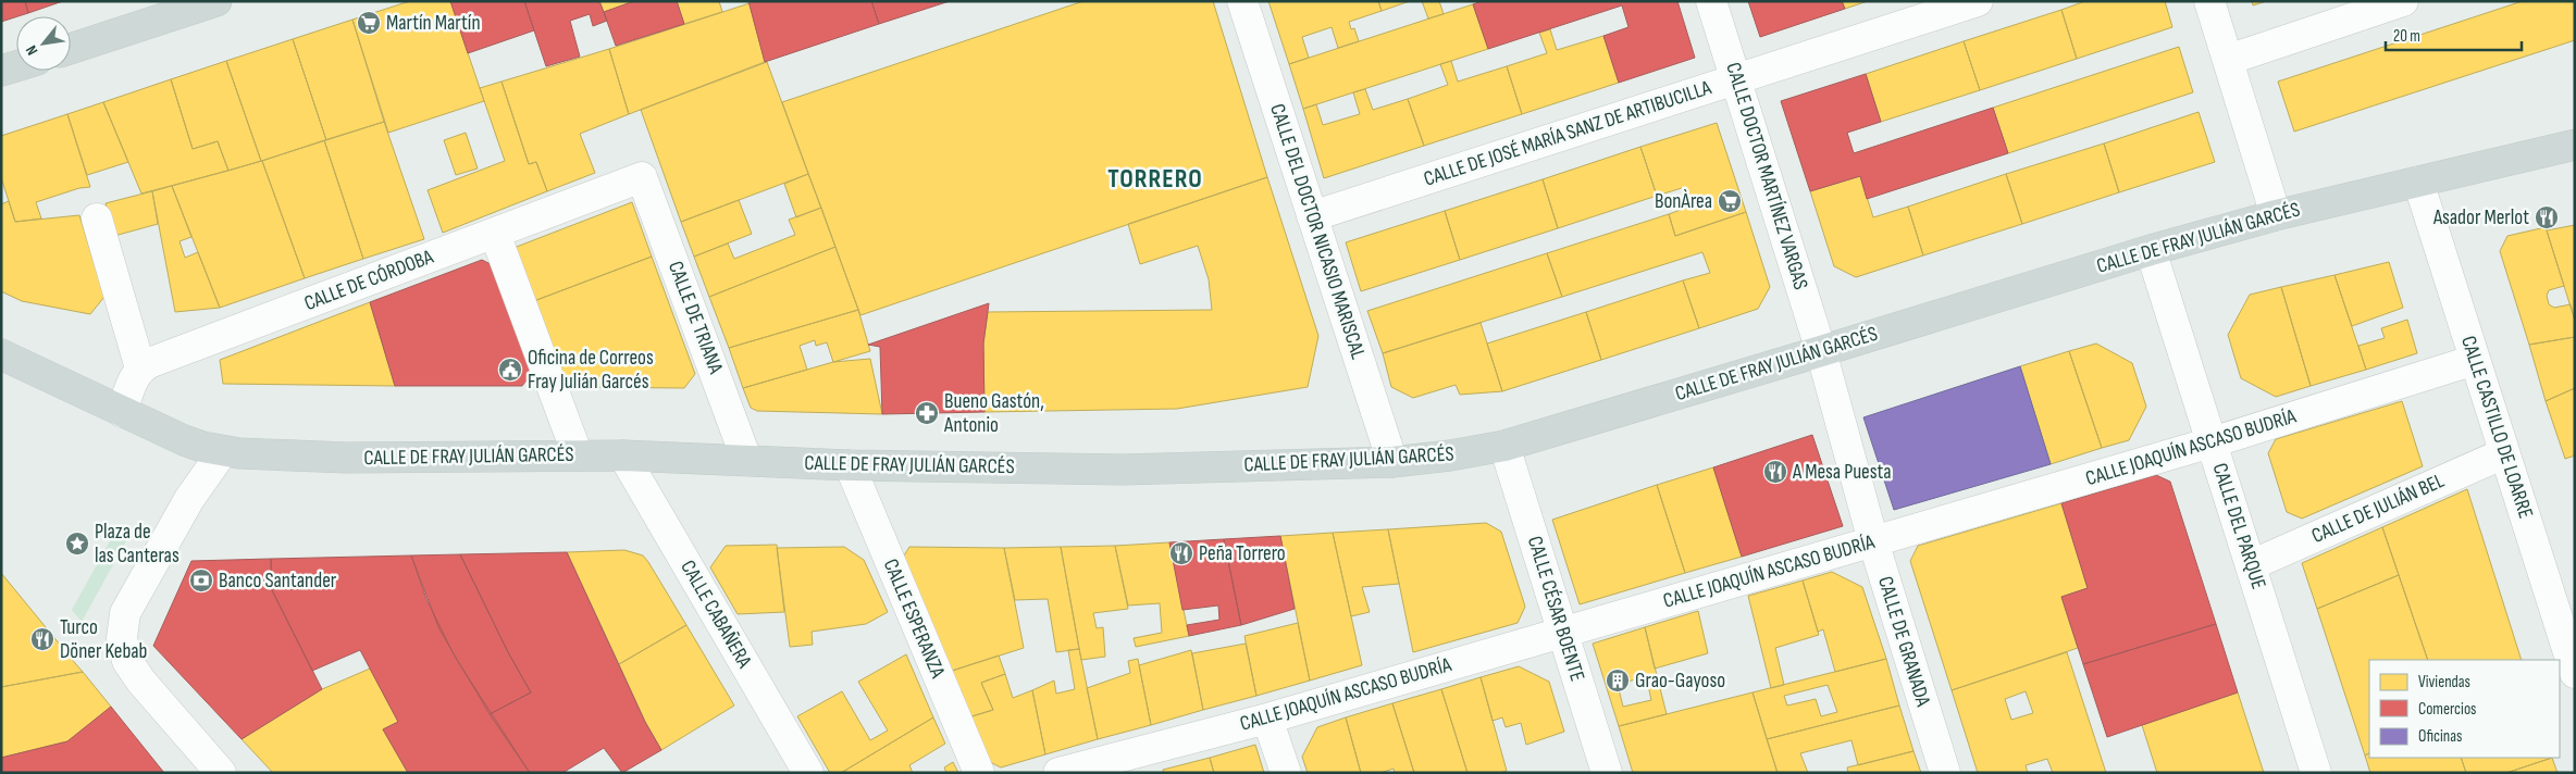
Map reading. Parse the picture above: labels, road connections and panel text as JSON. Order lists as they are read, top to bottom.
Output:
{
  "streets": {
    "main road": ["CALLE DE FRAY JULIÁN GARCÉS"],
    "street": [
      "CALLE DE JOSÉ MARÍA SANZ DE ARTIBUCILLA",
      "CALLE DOCTOR MARTÍNEZ VARGAS",
      "CALLE DEL DOCTOR NICASIO MARISCAL",
      "CALLE DE CÓRDOBA",
      "CALLE DE TRIANA",
      "CALLE CASTILLO DE LOARRE",
      "CALLE JOAQUÍN ASCASO BUDRÍA",
      "CALLE DE JULIÁN BEL",
      "CALLE DEL PARQUE",
      "CALLE CÉSAR BOENTE",
      "CALLE CABAÑERA",
      "CALLE ESPERANZA",
      "CALLE DE GRANADA"
    ]
  },
  "crossings": [
    ["CALLE DE JOSÉ MARÍA SANZ DE ARTIBUCILLA", "CALLE DOCTOR MARTÍNEZ VARGAS"],
    ["CALLE DE JOSÉ MARÍA SANZ DE ARTIBUCILLA", "CALLE DEL DOCTOR NICASIO MARISCAL"],
    ["CALLE DOCTOR MARTÍNEZ VARGAS", "CALLE DE FRAY JULIÁN GARCÉS"],
    ["CALLE DOCTOR MARTÍNEZ VARGAS", "CALLE DE GRANADA"],
    ["CALLE DEL DOCTOR NICASIO MARISCAL", "CALLE DE FRAY JULIÁN GARCÉS"],
    ["CALLE DE FRAY JULIÁN GARCÉS", "CALLE DE TRIANA"],
    ["CALLE DE FRAY JULIÁN GARCÉS", "CALLE CASTILLO DE LOARRE"],
    ["CALLE DE FRAY JULIÁN GARCÉS", "CALLE DEL PARQUE"],
    ["CALLE DE FRAY JULIÁN GARCÉS", "CALLE CÉSAR BOENTE"],
    ["CALLE DE FRAY JULIÁN GARCÉS", "CALLE CABAÑERA"],
    ["CALLE DE FRAY JULIÁN GARCÉS", "CALLE ESPERANZA"],
    ["CALLE DE FRAY JULIÁN GARCÉS", "CALLE DE GRANADA"],
    ["CALLE DE CÓRDOBA", "CALLE DE TRIANA"],
    ["CALLE CASTILLO DE LOARRE", "CALLE JOAQUÍN ASCASO BUDRÍA"],
    ["CALLE CASTILLO DE LOARRE", "CALLE DE JULIÁN BEL"],
    ["CALLE JOAQUÍN ASCASO BUDRÍA", "CALLE DEL PARQUE"],
    ["CALLE JOAQUÍN ASCASO BUDRÍA", "CALLE CÉSAR BOENTE"],
    ["CALLE JOAQUÍN ASCASO BUDRÍA", "CALLE DE GRANADA"],
    ["CALLE DE JULIÁN BEL", "CALLE DEL PARQUE"]
  ],
  "districts": ["TORRERO"],
  "places": {
    "supermarket": ["Martín Martín", "BonÀrea"],
    "restaurant": [
      "Asador Merlot",
      "A Mesa Puesta",
      "Peña Torrero",
      "Turco Döner Kebab"
    ],
    "public building": ["Oficina de Correos Fray Julián Garcés"],
    "pharmacy": ["Bueno Gastón, Antonio"],
    "place": ["Plaza de las Canteras"],
    "bank": ["Banco Santander"],
    "building": ["Grao-Gayoso"]
  },
  "legend": ["Viviendas", "Comercios", "Oficinas"],
  "scale_bar": "20 m",
  "north": "bottom left"
}
